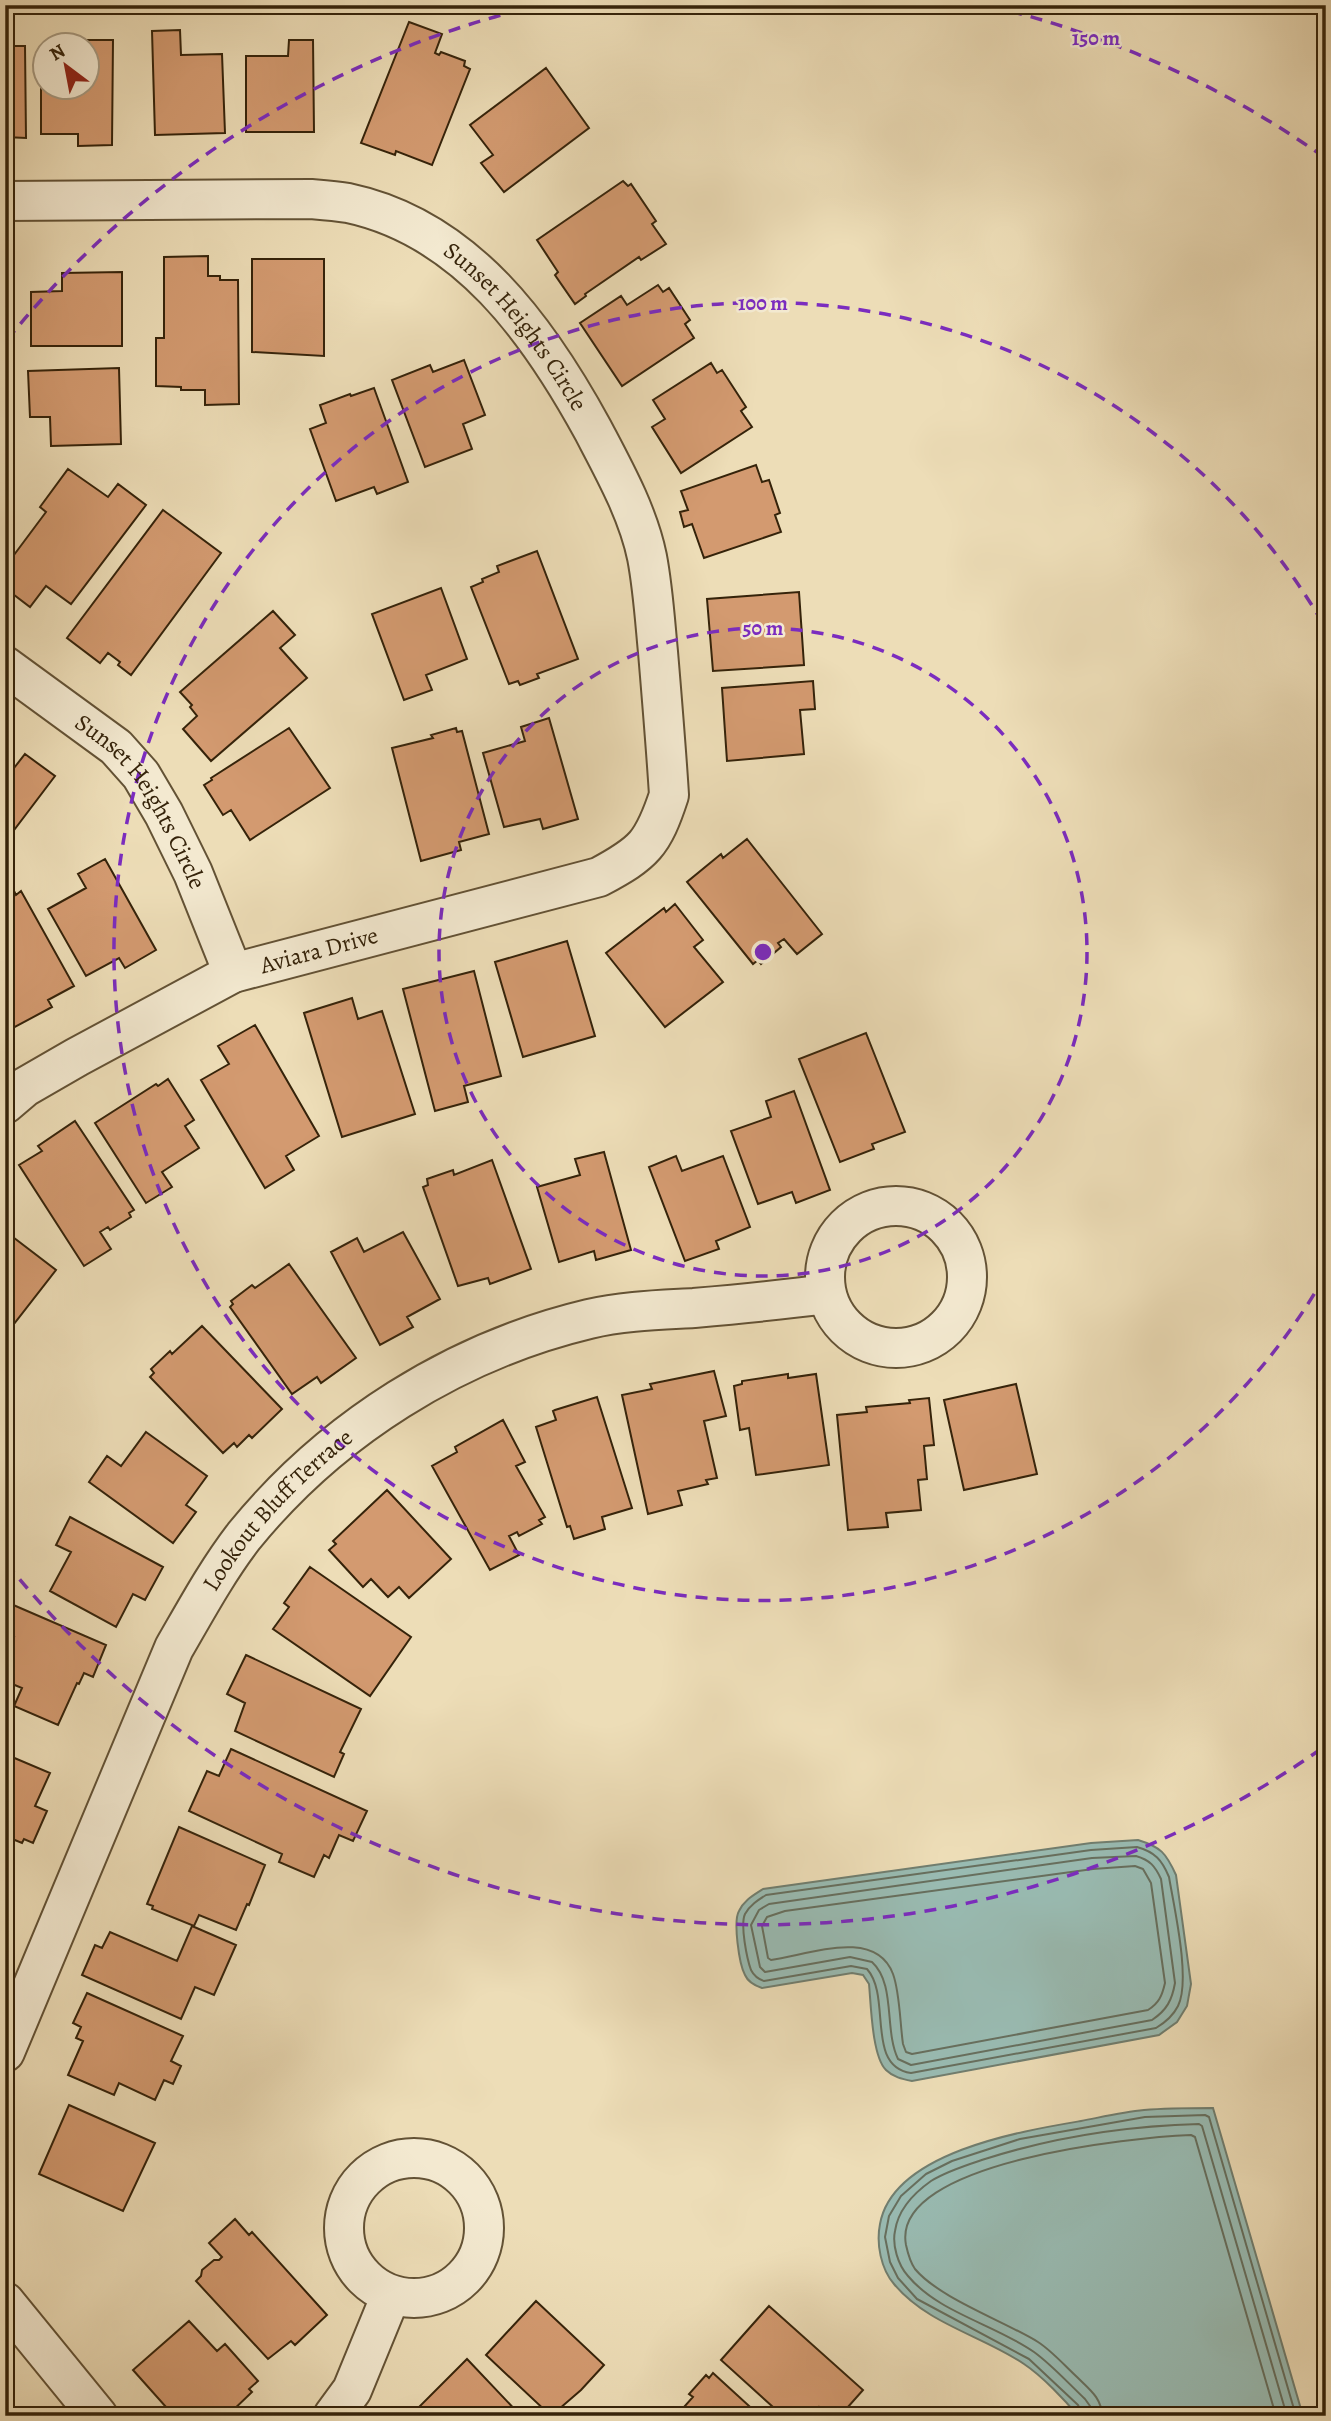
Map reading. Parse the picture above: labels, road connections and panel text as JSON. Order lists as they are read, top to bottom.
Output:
{
  "streets": {
    "street": ["Sunset Heights Circle", "Aviara Drive", "Lookout Bluff Terrace"]
  },
  "crossings": [
    ["Sunset Heights Circle", "Aviara Drive"]
  ],
  "north": "top left",
  "rings": ["150 m", "100 m", "50 m"]
}
